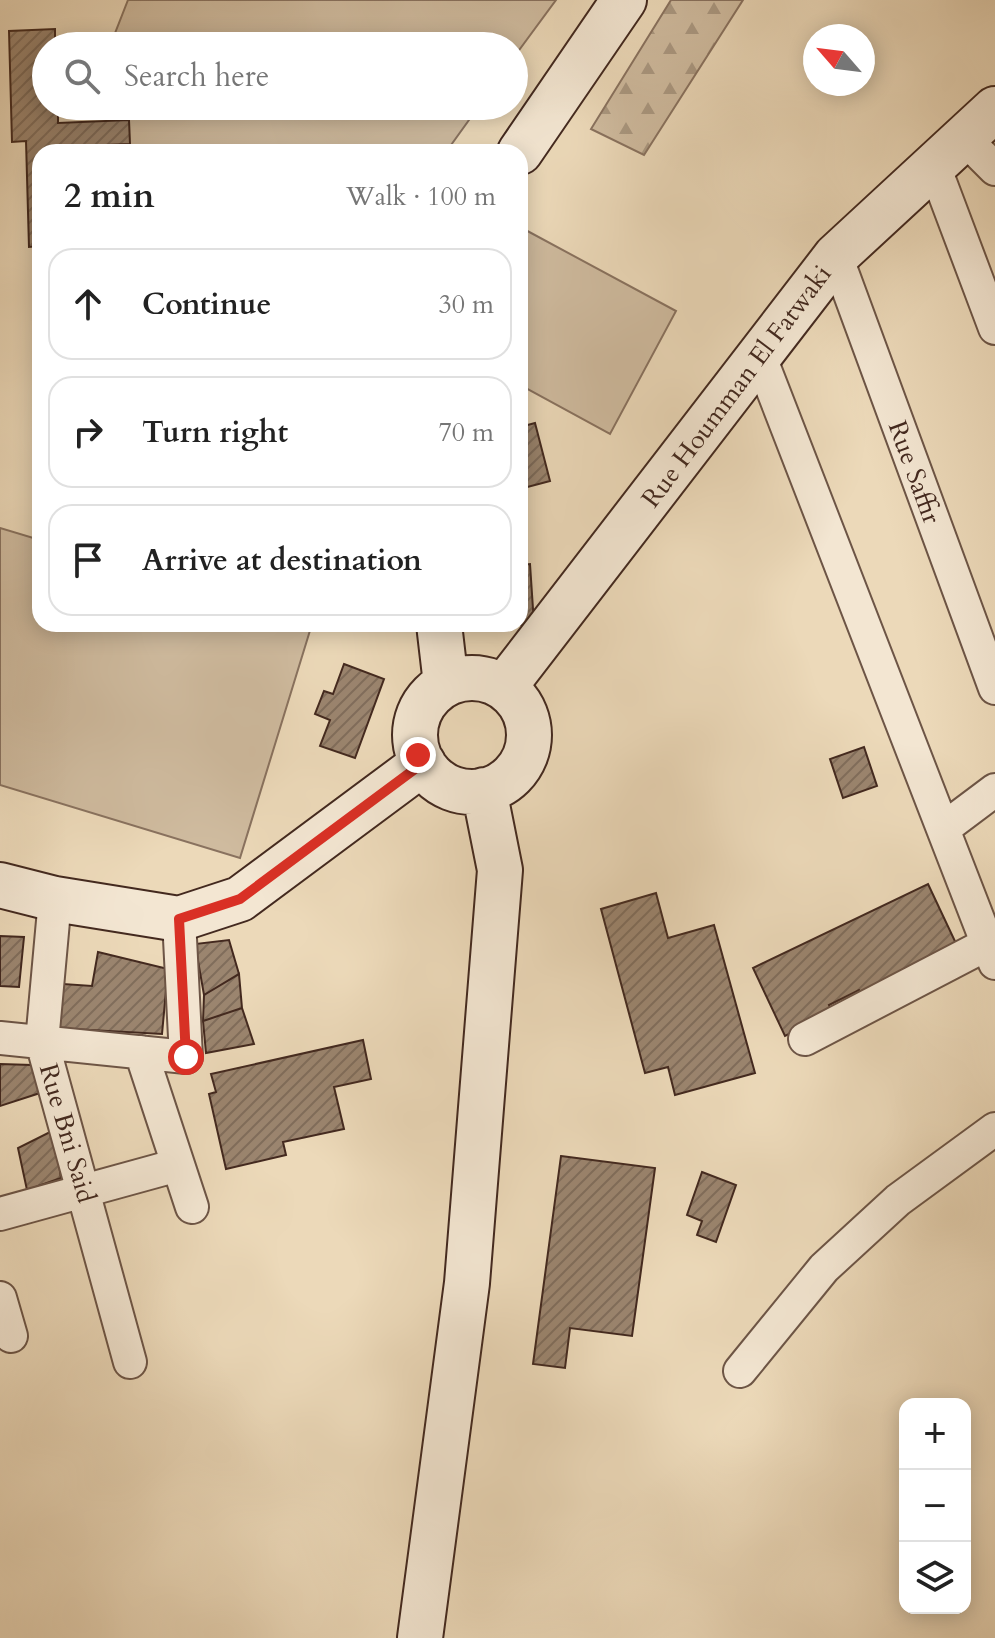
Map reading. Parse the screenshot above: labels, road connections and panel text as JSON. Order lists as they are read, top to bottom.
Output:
{
  "streets": {
    "street": ["Rue Houmman El Fatwaki", "Rue Saffir", "Rue Bni Said"]
  },
  "crossings": [
    ["Rue Houmman El Fatwaki", "Rue Saffir"]
  ],
  "north": "top left",
  "page": {
    "search": "Search here",
    "heading": ["2 min", "Walk · 100 m"],
    "list": [
      ["Continue", "30 m"],
      ["Turn right", "70 m"],
      "Arrive at destination"
    ],
    "map_buttons": ["+", "−"]
  }
}
